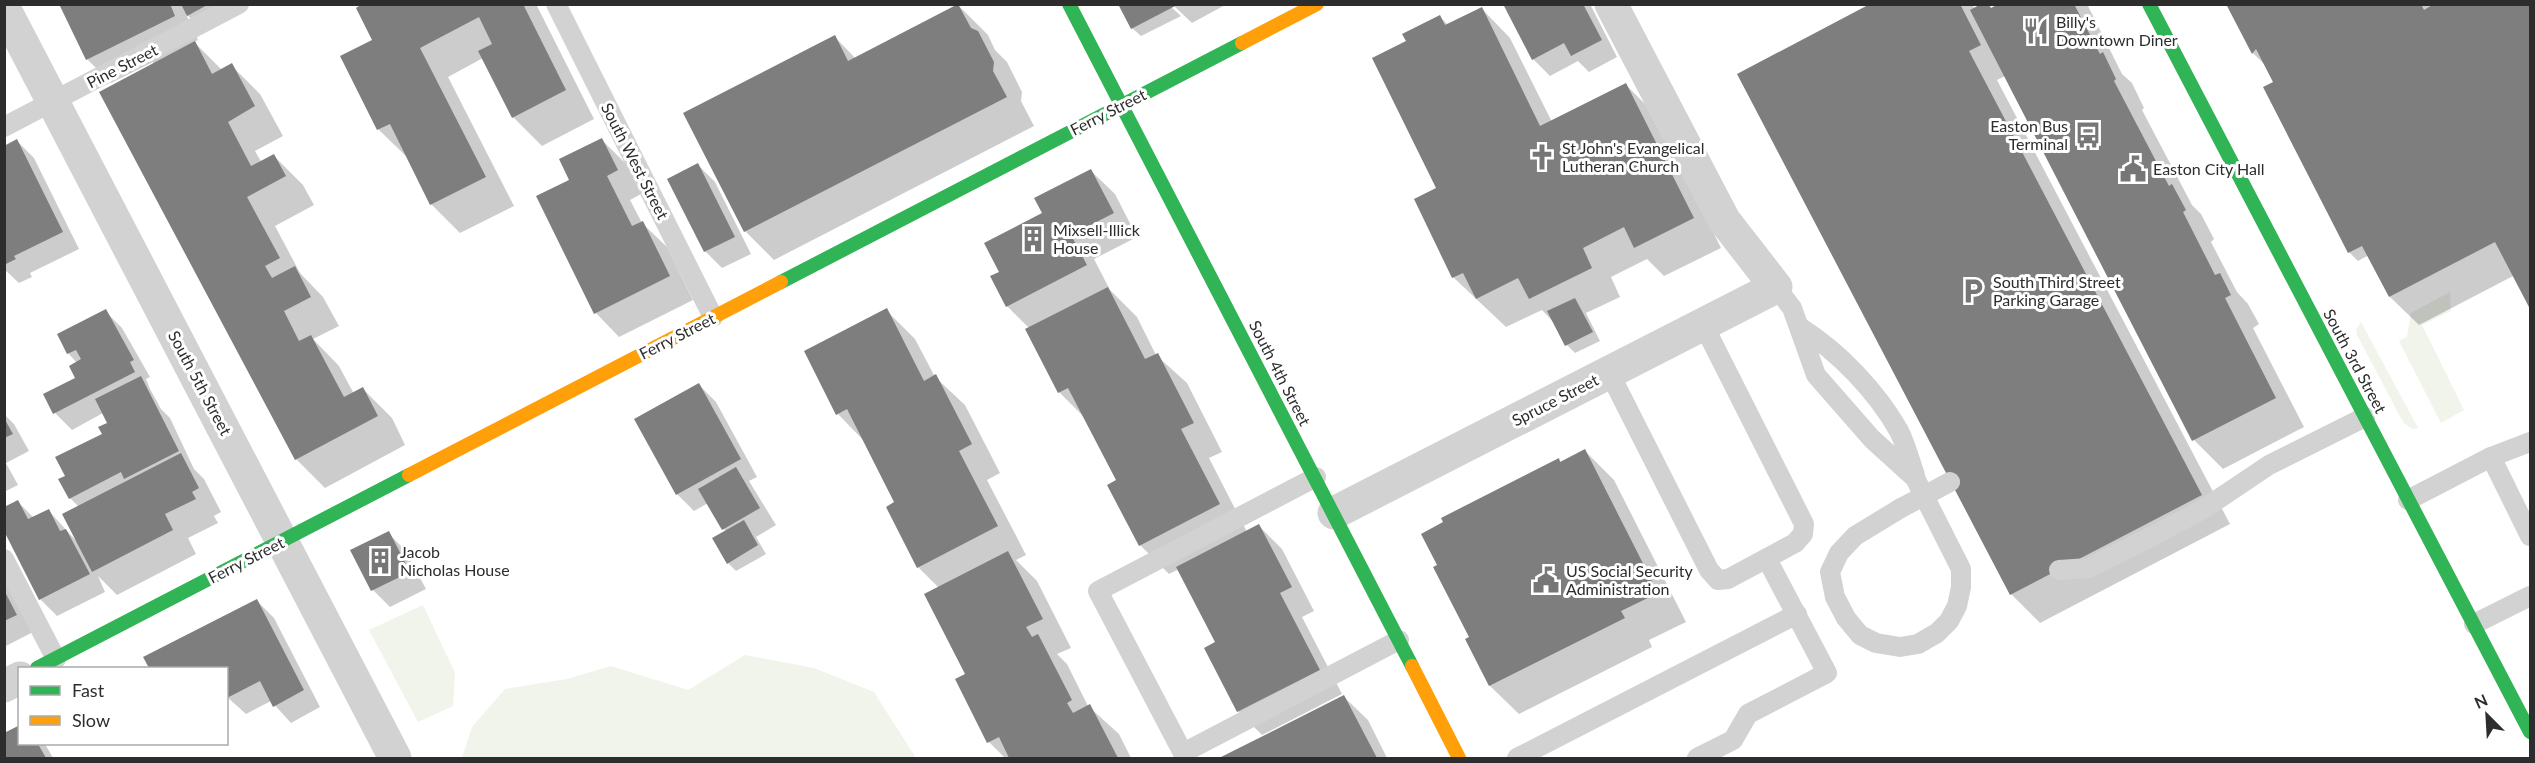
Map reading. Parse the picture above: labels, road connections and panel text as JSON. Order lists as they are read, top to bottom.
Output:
{
  "streets": {
    "street": [
      "Ferry Street",
      "South 3rd Street",
      "South 4th Street",
      "South 5th Street",
      "Spruce Street"
    ],
    "lane": ["Pine Street", "South West Street"]
  },
  "crossings": [
    ["Pine Street", "South 5th Street"],
    ["Ferry Street", "South West Street"],
    ["Ferry Street", "South 4th Street"],
    ["Ferry Street", "South 5th Street"],
    ["South 4th Street", "Spruce Street"]
  ],
  "places": {
    "restaurant": ["Billy's Downtown Diner"],
    "bus stop": ["Easton Bus Terminal"],
    "church": ["St John's Evangelical Lutheran Church"],
    "public building": ["Easton City Hall", "US Social Security Administration"],
    "building": ["Mixsell-Illick House", "Jacob Nicholas House"],
    "parking": ["South Third Street Parking Garage"]
  },
  "legend": ["Fast", "Slow"],
  "north": "top left"
}
